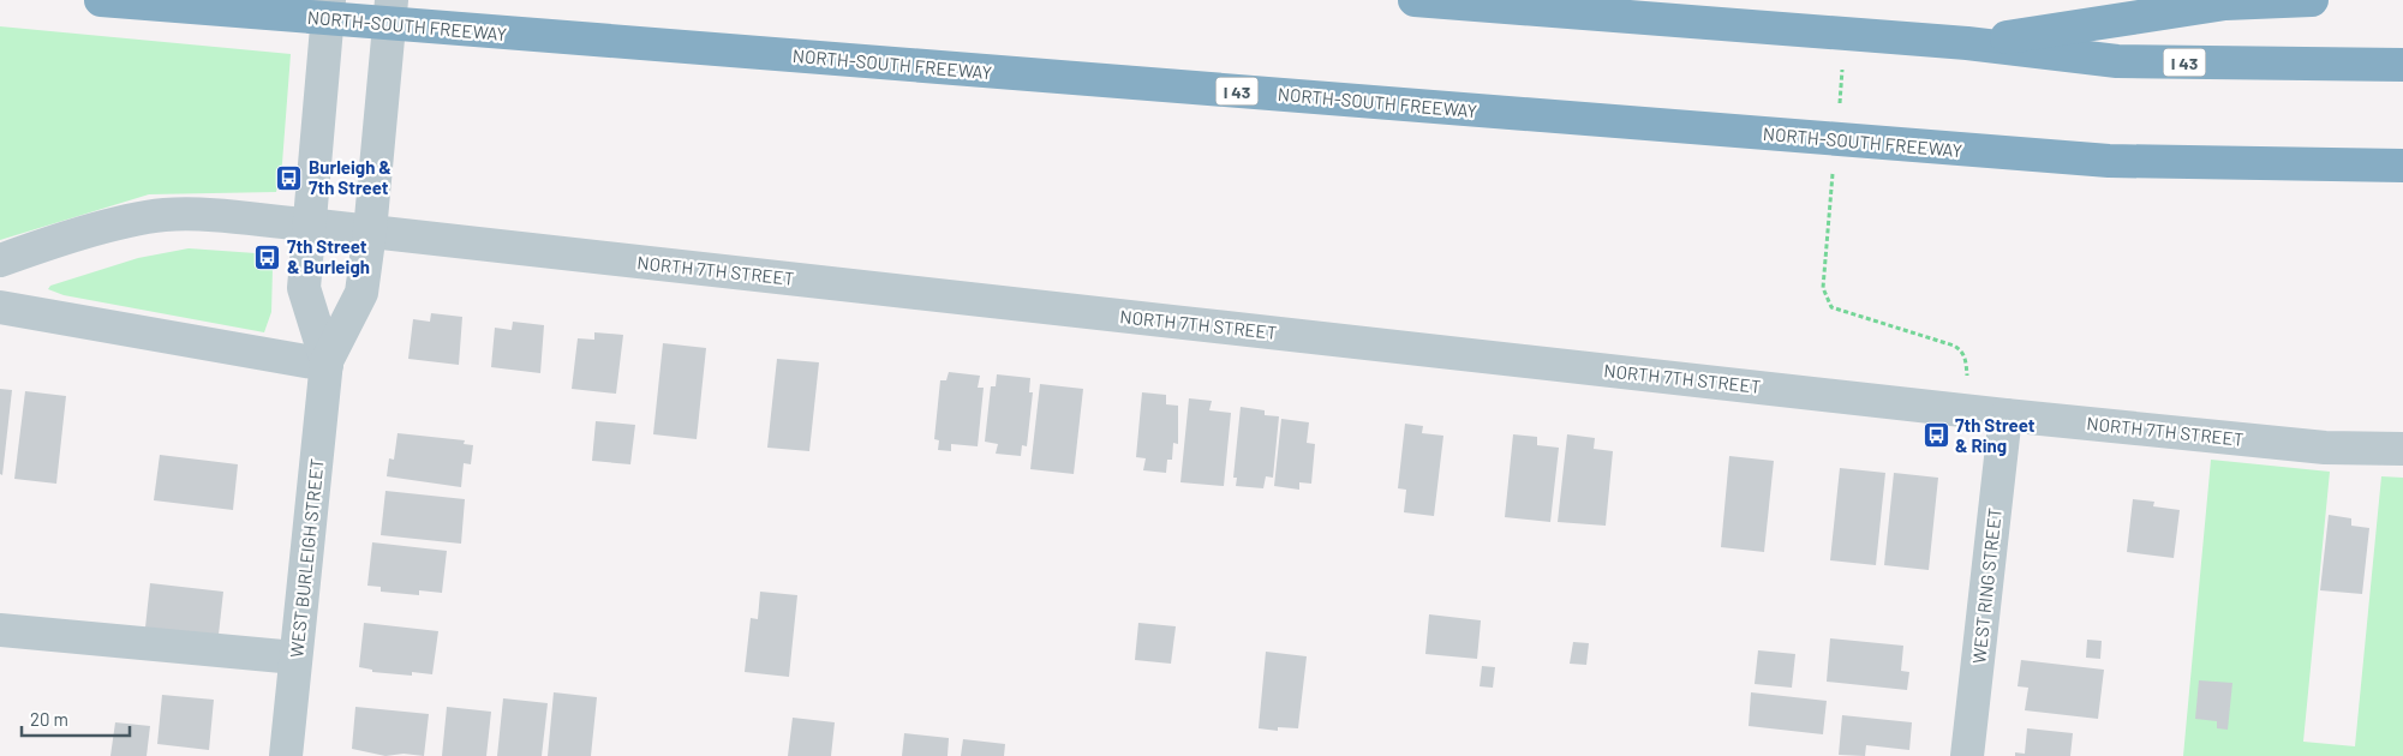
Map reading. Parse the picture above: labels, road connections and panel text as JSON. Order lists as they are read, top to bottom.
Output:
{
  "streets": {
    "highway": ["NORTH-SOUTH FREEWAY", "I 43"],
    "street": ["NORTH 7TH STREET", "WEST BURLEIGH STREET", "WEST RING STREET"]
  },
  "crossings": [
    ["NORTH 7TH STREET", "WEST BURLEIGH STREET"],
    ["NORTH 7TH STREET", "WEST RING STREET"]
  ],
  "places": {
    "bus stop": ["Burleigh & 7th Street", "7th Street & Burleigh", "7th Street & Ring"]
  },
  "scale_bar": "20 m"
}
